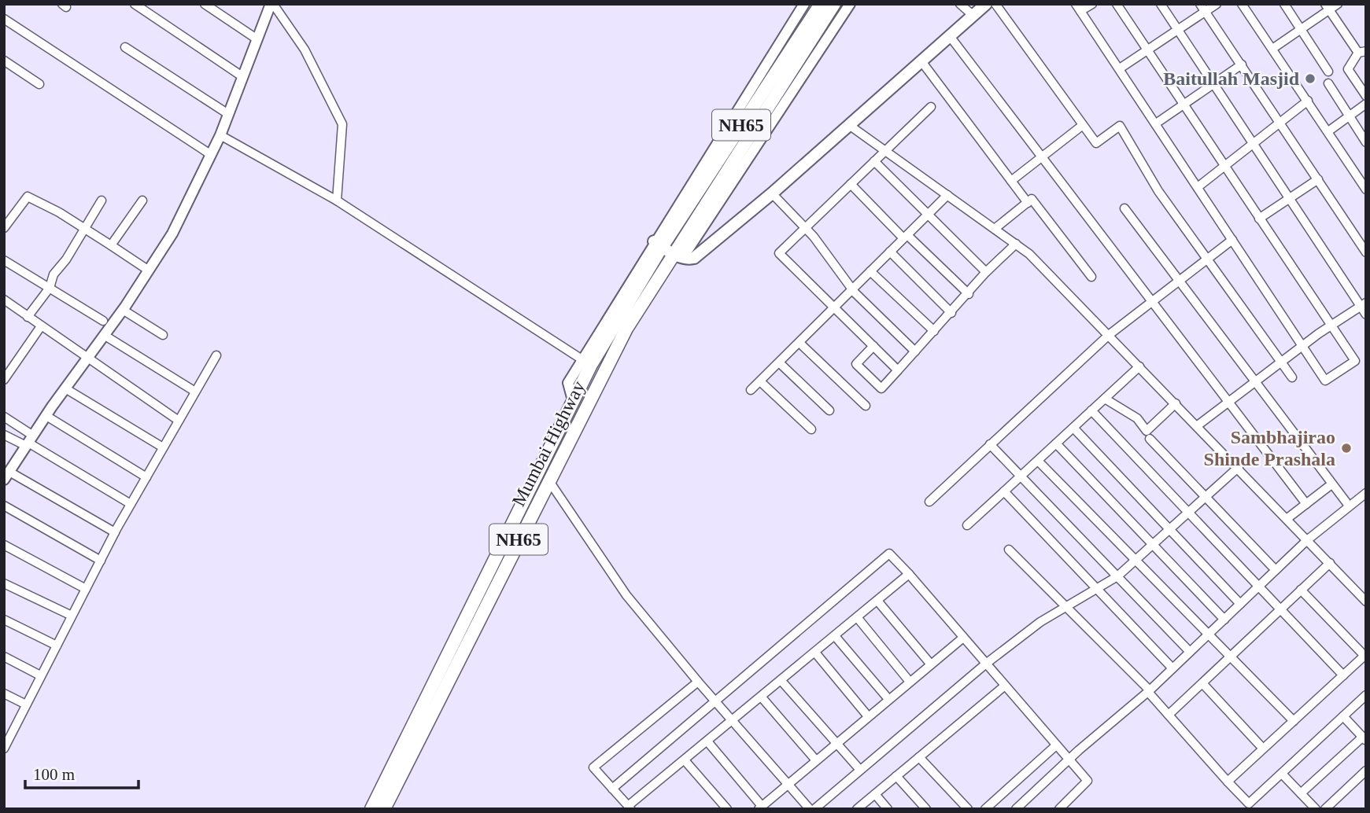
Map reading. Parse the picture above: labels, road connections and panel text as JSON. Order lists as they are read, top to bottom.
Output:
{
  "streets": {
    "highway": ["NH65", "Mumbai Highway"]
  },
  "crossings": [
    ["NH65", "Mumbai Highway"]
  ],
  "places": ["Baitullah Masjid", "Sambhajirao Shinde Prashala"],
  "scale_bar": "100 m"
}
